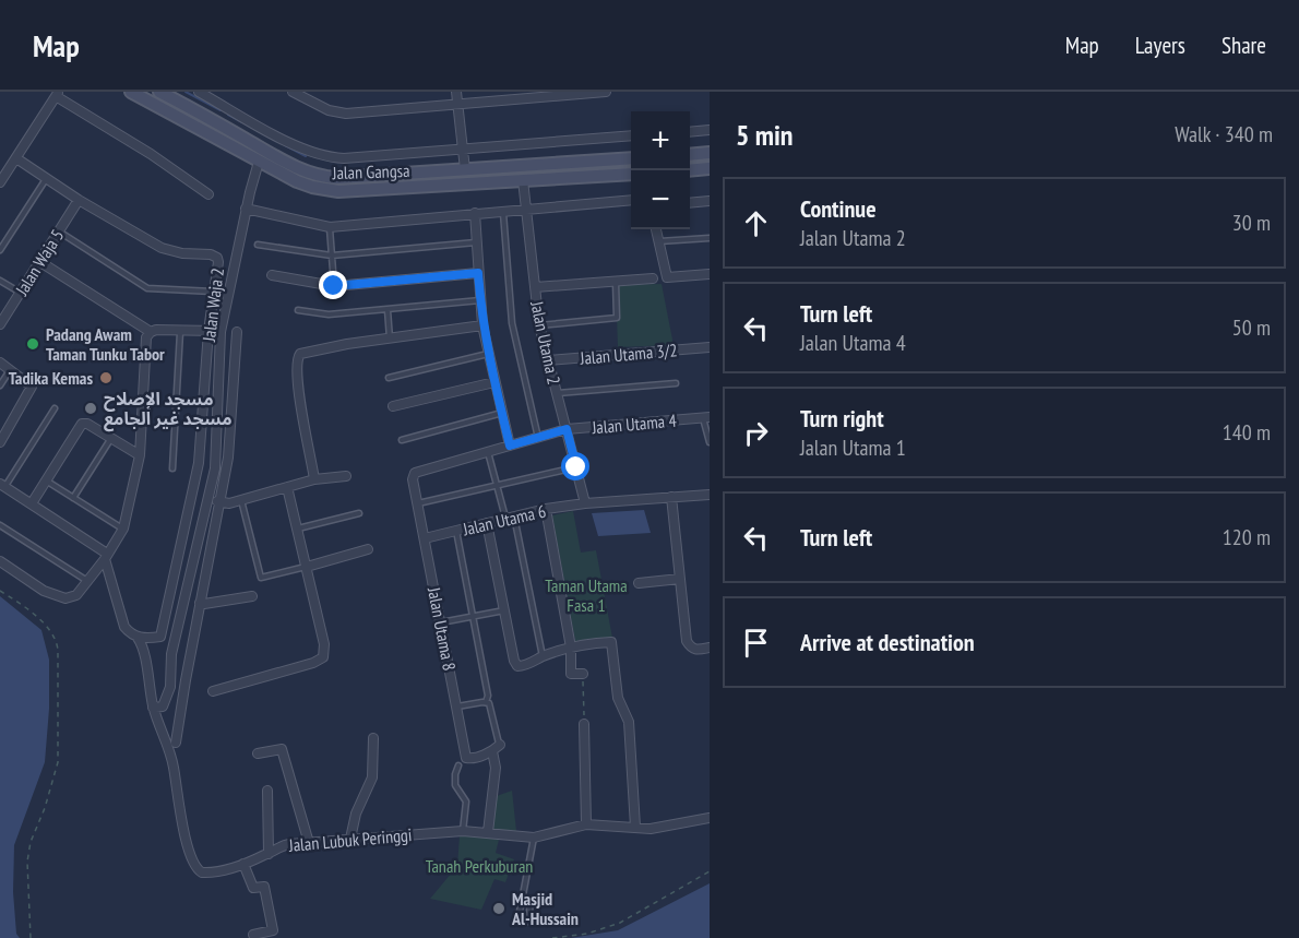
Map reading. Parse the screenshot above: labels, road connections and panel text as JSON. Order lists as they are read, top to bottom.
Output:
{
  "streets": {
    "main road": ["Jalan Gangsa"],
    "street": [
      "Jalan Waja 5",
      "Jalan Waja 2",
      "Jalan Utama 2",
      "Jalan Utama 3/2",
      "Jalan Utama 4",
      "Jalan Utama 6",
      "Jalan Utama 8",
      "Jalan Lubuk Peringgi"
    ]
  },
  "crossings": [
    ["Jalan Gangsa", "Jalan Utama 2"],
    ["Jalan Waja 5", "Jalan Waja 2"],
    ["Jalan Utama 2", "Jalan Utama 3/2"],
    ["Jalan Utama 2", "Jalan Utama 4"],
    ["Jalan Utama 2", "Jalan Utama 6"],
    ["Jalan Utama 4", "Jalan Utama 8"],
    ["Jalan Utama 6", "Jalan Utama 8"]
  ],
  "parks": ["Taman Utama Fasa 1", "Tanah Perkuburan"],
  "places": [
    "Padang Awam Taman Tunku Tabor",
    "Tadika Kemas",
    "مسجد الإصلاح مسجد غير الجامع",
    "Masjid Al-Hussain"
  ],
  "page": {
    "header": "Map",
    "nav": ["Map", "Layers", "Share"],
    "heading": ["5 min", "Walk · 340 m"],
    "map_buttons": ["+", "−"],
    "list": [
      ["Continue", "Jalan Utama 2", "30 m"],
      ["Turn left", "Jalan Utama 4", "50 m"],
      ["Turn right", "Jalan Utama 1", "140 m"],
      ["Turn left", "120 m"],
      "Arrive at destination"
    ]
  }
}
